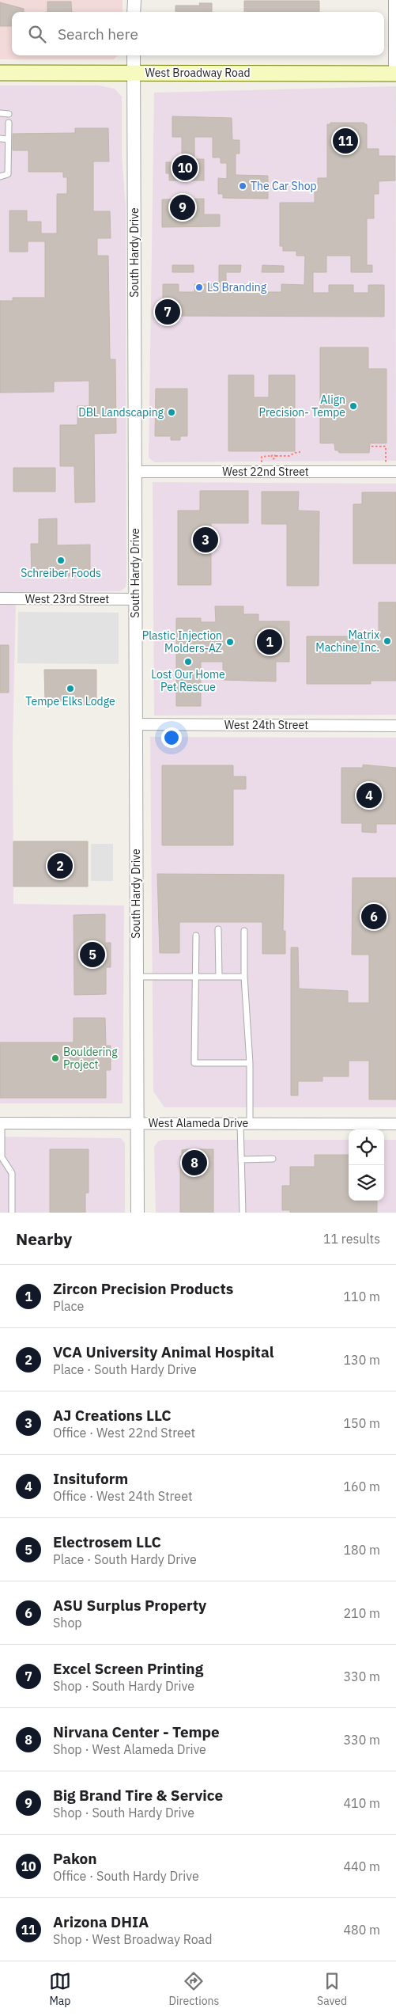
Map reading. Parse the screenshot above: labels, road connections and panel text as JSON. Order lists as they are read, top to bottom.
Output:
{
  "streets": {
    "main road": ["West Broadway Road"],
    "street": [
      "South Hardy Drive",
      "West 22nd Street",
      "West 23rd Street",
      "West 24th Street",
      "West Alameda Drive"
    ]
  },
  "crossings": [
    ["West Broadway Road", "South Hardy Drive"],
    ["South Hardy Drive", "West 22nd Street"],
    ["South Hardy Drive", "West 23rd Street"],
    ["South Hardy Drive", "West 24th Street"],
    ["South Hardy Drive", "West Alameda Drive"]
  ],
  "places": [
    "The Car Shop",
    "LS Branding",
    "Align Precision- Tempe",
    "DBL Landscaping",
    "Schreiber Foods",
    "Matrix Machine Inc.",
    "Plastic Injection Molders-AZ",
    "Lost Our Home Pet Rescue",
    "Tempe Elks Lodge",
    "Bouldering Project"
  ],
  "page": {
    "search": "Search here",
    "pins": [
      "11",
      "10",
      "9",
      "7",
      "3",
      "1",
      "4",
      "2",
      "6",
      "5",
      "8"
    ],
    "heading": ["Nearby", "11 results"],
    "list": [
      {
        "mark": "1",
        "name": "Zircon Precision Products",
        "note": "Place",
        "value": "110 m"
      },
      {
        "mark": "2",
        "name": "VCA University Animal Hospital",
        "note": "Place · South Hardy Drive",
        "value": "130 m"
      },
      {
        "mark": "3",
        "name": "AJ Creations LLC",
        "note": "Office · West 22nd Street",
        "value": "150 m"
      },
      {
        "mark": "4",
        "name": "Insituform",
        "note": "Office · West 24th Street",
        "value": "160 m"
      },
      {
        "mark": "5",
        "name": "Electrosem LLC",
        "note": "Place · South Hardy Drive",
        "value": "180 m"
      },
      {
        "mark": "6",
        "name": "ASU Surplus Property",
        "note": "Shop",
        "value": "210 m"
      },
      {
        "mark": "7",
        "name": "Excel Screen Printing",
        "note": "Shop · South Hardy Drive",
        "value": "330 m"
      },
      {
        "mark": "8",
        "name": "Nirvana Center - Tempe",
        "note": "Shop · West Alameda Drive",
        "value": "330 m"
      },
      {
        "mark": "9",
        "name": "Big Brand Tire & Service",
        "note": "Shop · South Hardy Drive",
        "value": "410 m"
      },
      {
        "mark": "10",
        "name": "Pakon",
        "note": "Office · South Hardy Drive",
        "value": "440 m"
      },
      {
        "mark": "11",
        "name": "Arizona DHIA",
        "note": "Shop · West Broadway Road",
        "value": "480 m"
      }
    ],
    "nav": ["Map", "Directions", "Saved"]
  }
}
